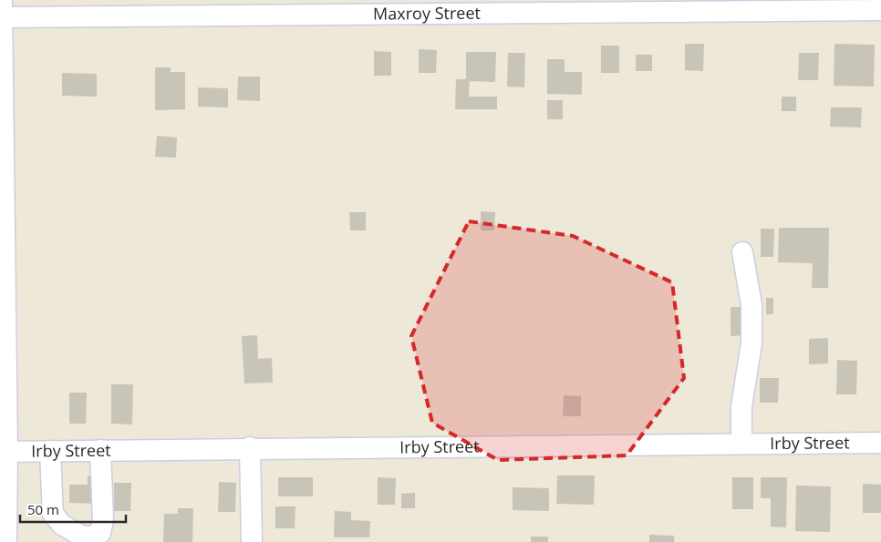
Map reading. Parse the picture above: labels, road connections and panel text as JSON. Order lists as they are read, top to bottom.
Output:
{
  "streets": {
    "street": ["Maxroy Street", "Irby Street"]
  },
  "scale_bar": "50 m"
}
